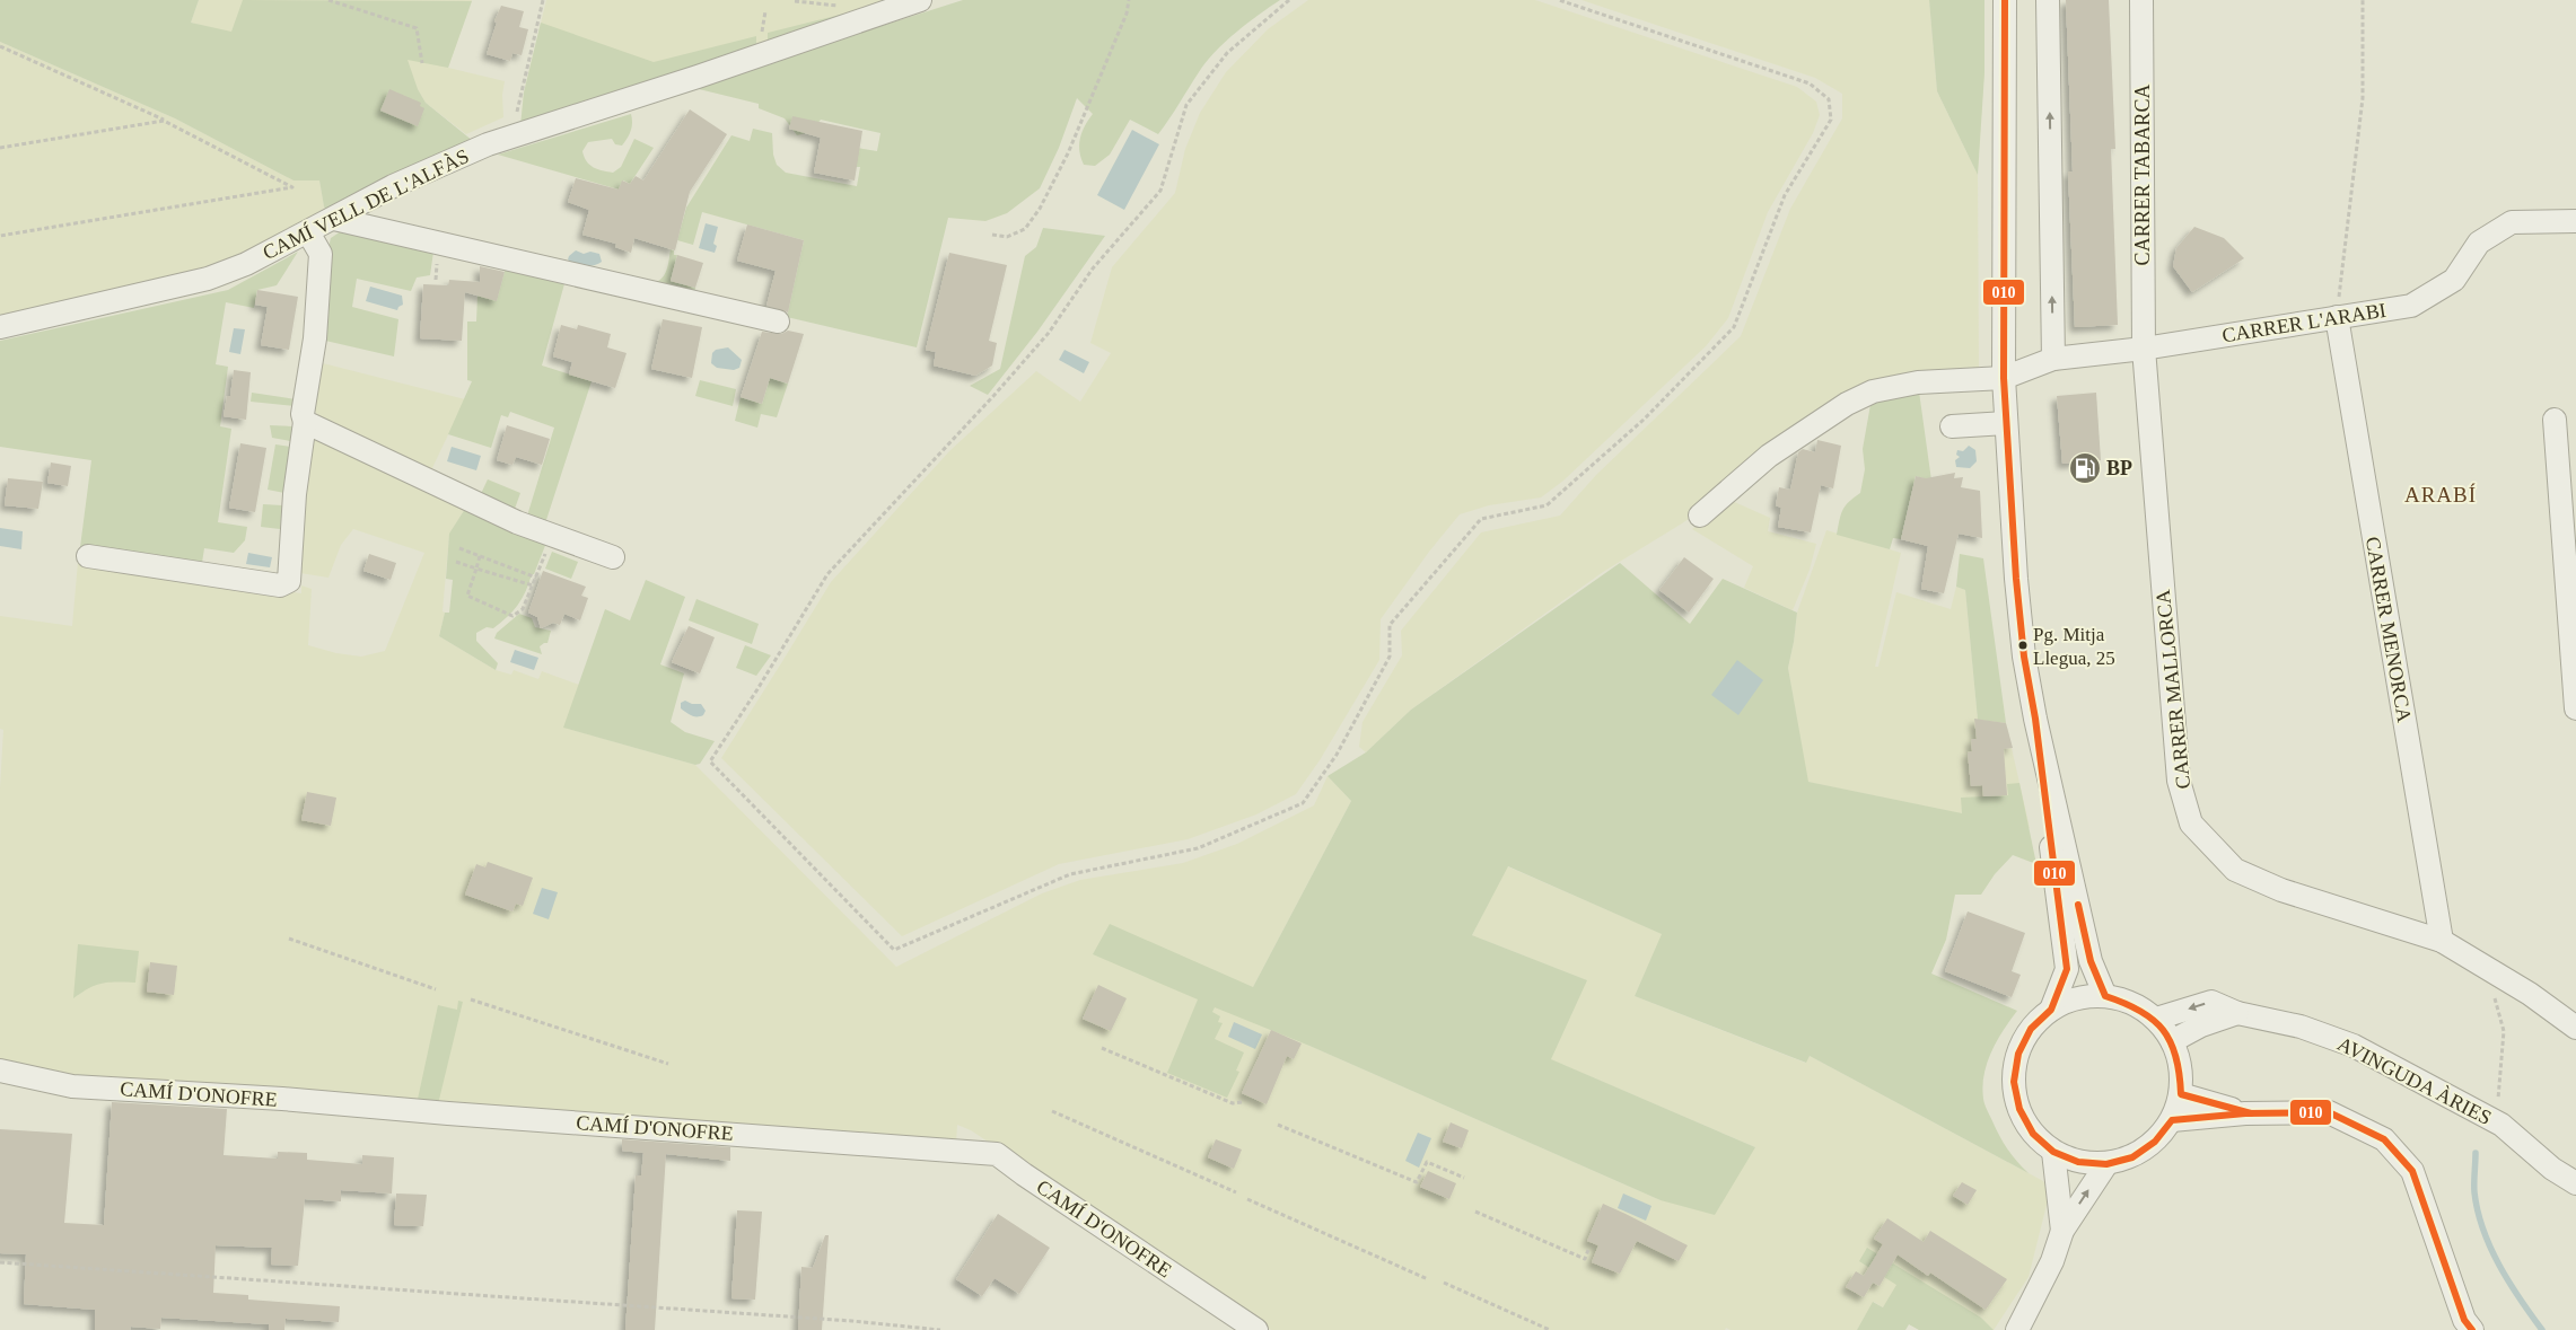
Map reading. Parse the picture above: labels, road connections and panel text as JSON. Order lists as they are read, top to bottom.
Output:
{
  "streets": {
    "street": [
      "CARRER TABARCA",
      "CAMÍ VELL DE L'ALFÀS",
      "CARRER L'ARABI",
      "CARRER MENORCA",
      "CARRER MALLORCA",
      "AVINGUDA ÀRIES",
      "CAMÍ D'ONOFRE"
    ]
  },
  "crossings": [
    ["CARRER TABARCA", "CARRER L'ARABI"],
    ["CARRER TABARCA", "CARRER MALLORCA"],
    ["CARRER L'ARABI", "CARRER MENORCA"],
    ["CARRER L'ARABI", "CARRER MALLORCA"],
    ["CARRER MENORCA", "CARRER MALLORCA"]
  ],
  "districts": ["ARABÍ"],
  "places": {
    "fuel station": ["BP"],
    "other": ["Pg. Mitja Llegua, 25"]
  },
  "lines": ["transit line 010"]
}
